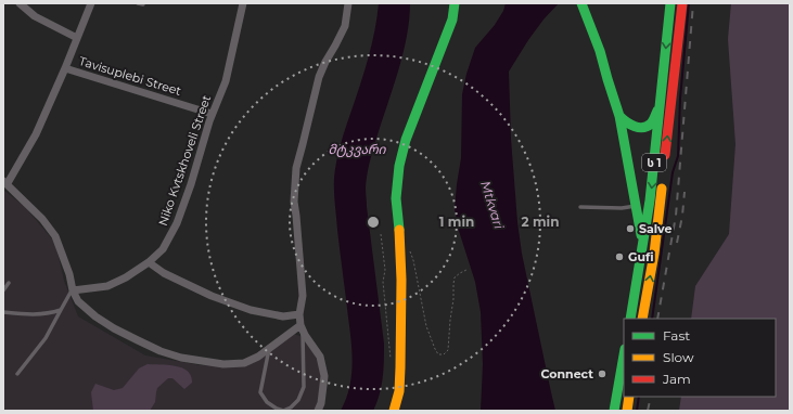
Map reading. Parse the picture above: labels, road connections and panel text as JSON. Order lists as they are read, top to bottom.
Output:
{
  "streets": {
    "main road": ["ს 1"],
    "street": ["Tavisuplebi Street", "Niko Kvtskhoveli Street"]
  },
  "crossings": [
    ["Tavisuplebi Street", "Niko Kvtskhoveli Street"]
  ],
  "water": ["მტკვარი", "Mtkvari"],
  "places": ["Salve", "Gufi", "Connect"],
  "legend": ["Fast", "Slow", "Jam"],
  "rings": ["1 min", "2 min"]
}
